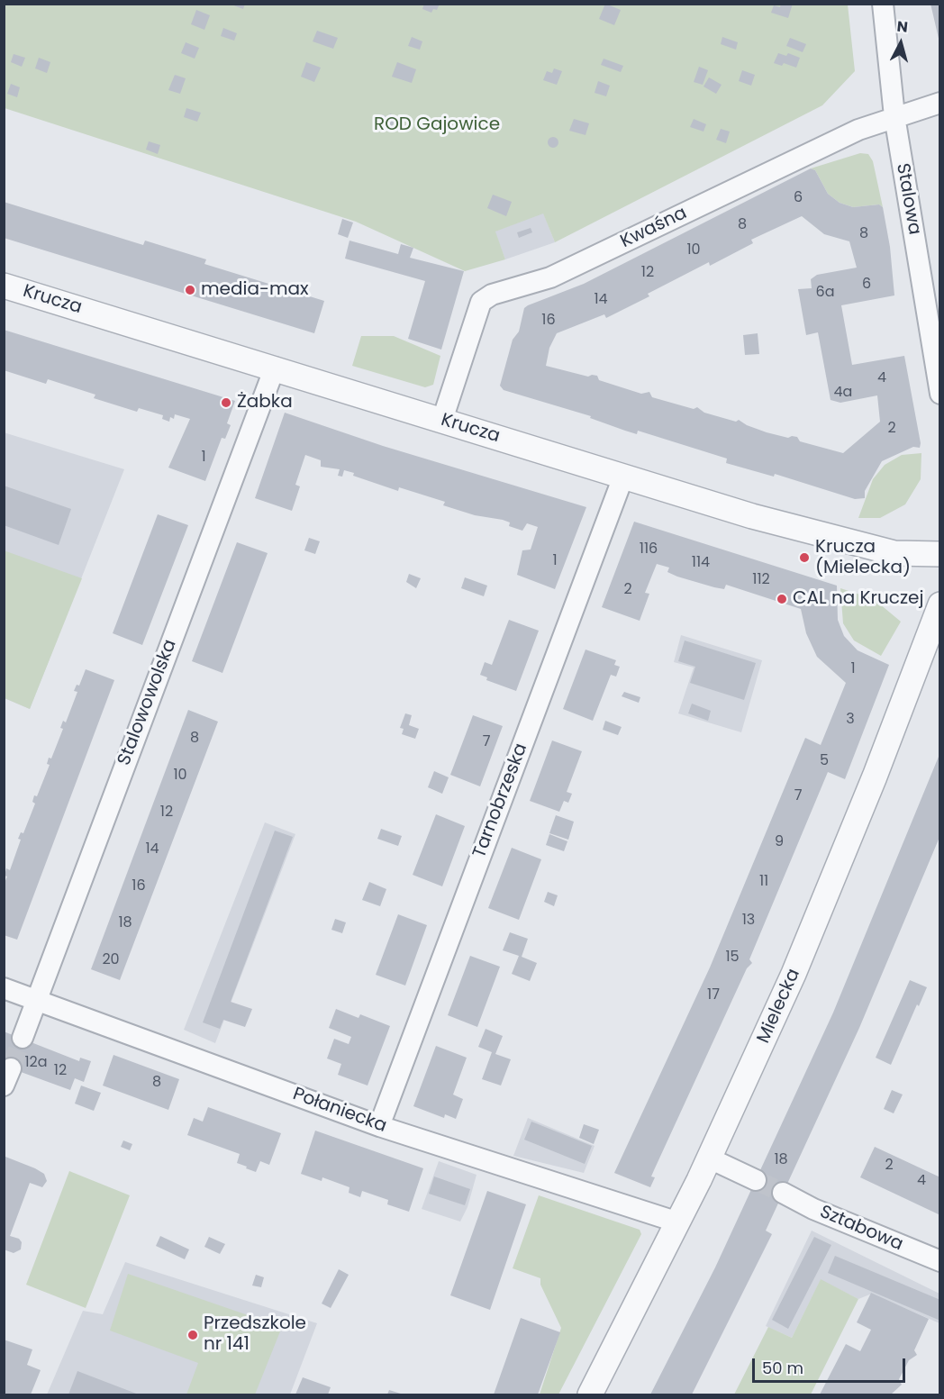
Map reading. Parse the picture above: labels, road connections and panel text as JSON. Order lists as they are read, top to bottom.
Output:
{
  "streets": {
    "street": [
      "Stalowa",
      "Kwaśna",
      "Krucza",
      "Stalowowolska",
      "Tarnobrzeska",
      "Mielecka",
      "Połaniecka",
      "Sztabowa"
    ]
  },
  "crossings": [
    ["Stalowa", "Kwaśna"],
    ["Kwaśna", "Krucza"],
    ["Krucza", "Stalowowolska"],
    ["Krucza", "Tarnobrzeska"],
    ["Stalowowolska", "Połaniecka"],
    ["Tarnobrzeska", "Połaniecka"],
    ["Mielecka", "Połaniecka"]
  ],
  "parks": ["ROD Gajowice"],
  "places": [
    "media-max",
    "Żabka",
    "Krucza (Mielecka)",
    "CAL na Kruczej",
    "Przedszkole nr 141"
  ],
  "house_numbers": [
    "6",
    "8",
    "8",
    "10",
    "12",
    "6",
    "6a",
    "14",
    "16",
    "4",
    "4a",
    "2",
    "1",
    "116",
    "1",
    "114",
    "112",
    "2",
    "1",
    "3",
    "8",
    "7",
    "5",
    "10",
    "7",
    "12",
    "9",
    "14",
    "11",
    "16",
    "13",
    "18",
    "15",
    "20",
    "17",
    "12a",
    "12",
    "8",
    "18",
    "2",
    "4"
  ],
  "scale_bar": "50 m",
  "north": "top"
}
